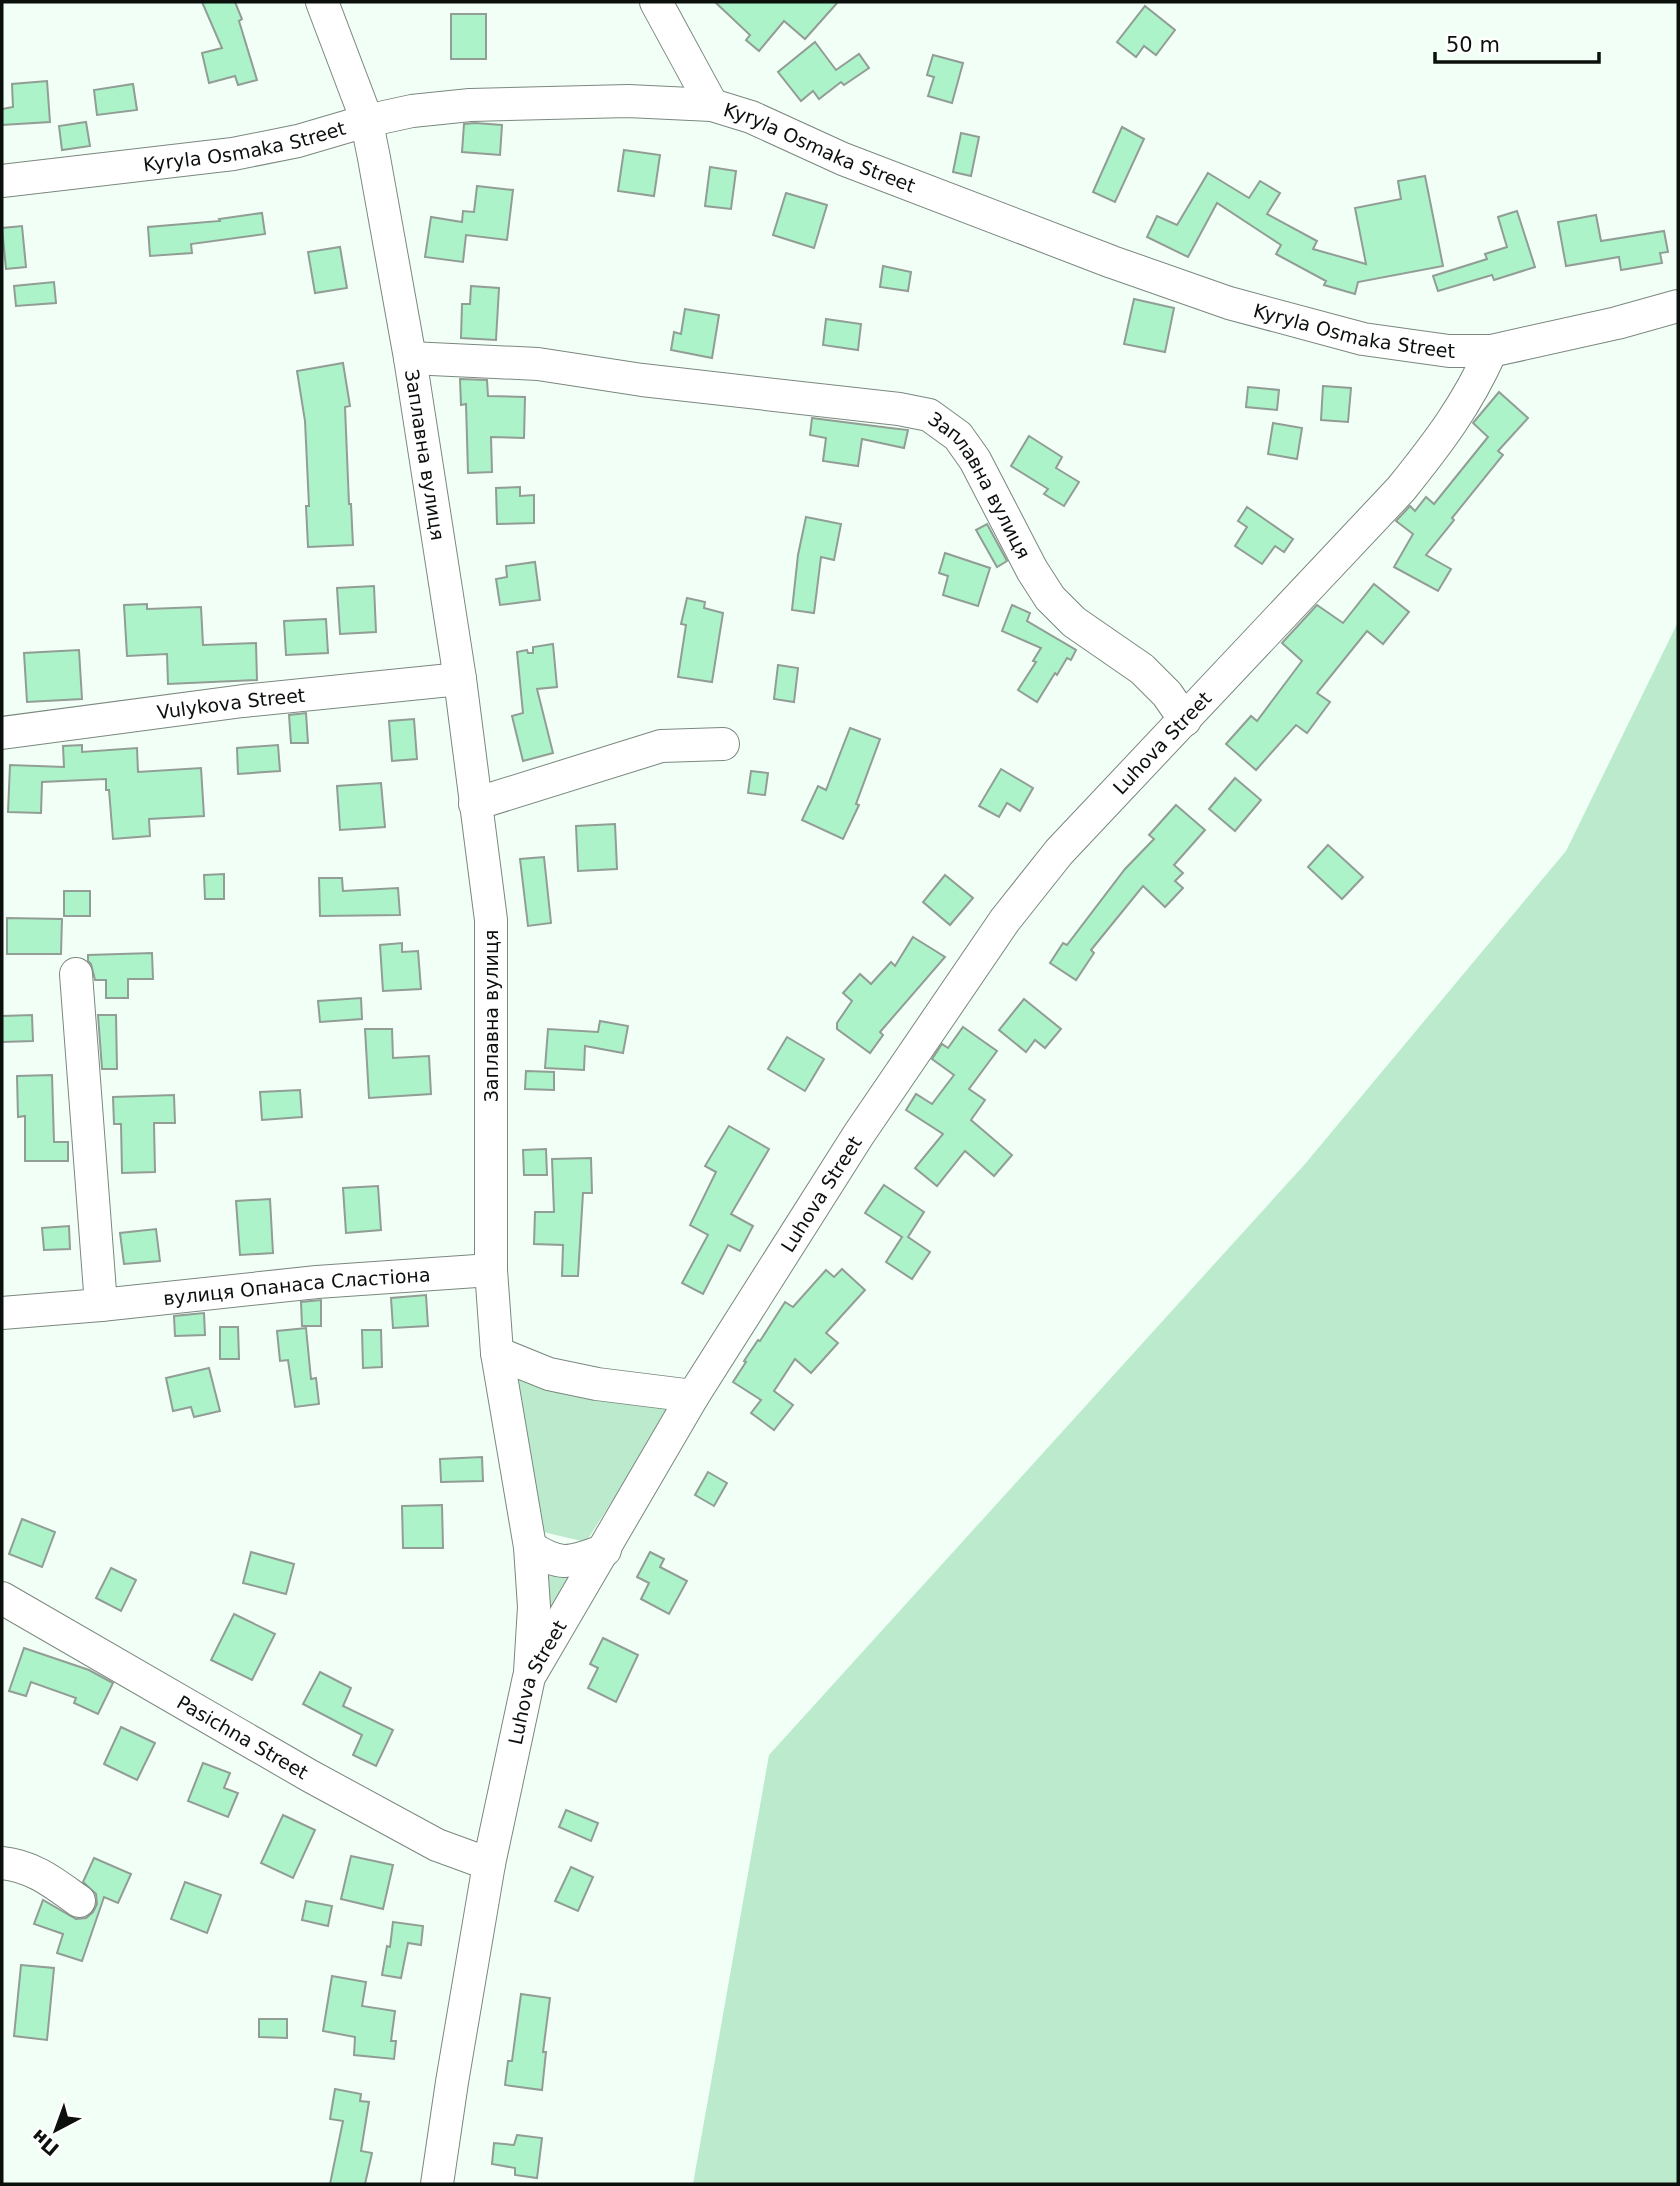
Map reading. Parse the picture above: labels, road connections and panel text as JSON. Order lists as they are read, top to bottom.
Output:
{
  "streets": {
    "street": [
      "Kyryla Osmaka Street",
      "Заплавна вулиця",
      "Vulykova Street",
      "Luhova Street",
      "вулиця Опанаса Сластіона",
      "Pasichna Street"
    ]
  },
  "crossings": [
    ["Kyryla Osmaka Street", "Заплавна вулиця"],
    ["Kyryla Osmaka Street", "Luhova Street"],
    ["Заплавна вулиця", "Vulykova Street"],
    ["Заплавна вулиця", "Luhova Street"],
    ["Заплавна вулиця", "вулиця Опанаса Сластіона"],
    ["Luhova Street", "Pasichna Street"]
  ],
  "scale_bar": "50 m",
  "north": "bottom left"
}
